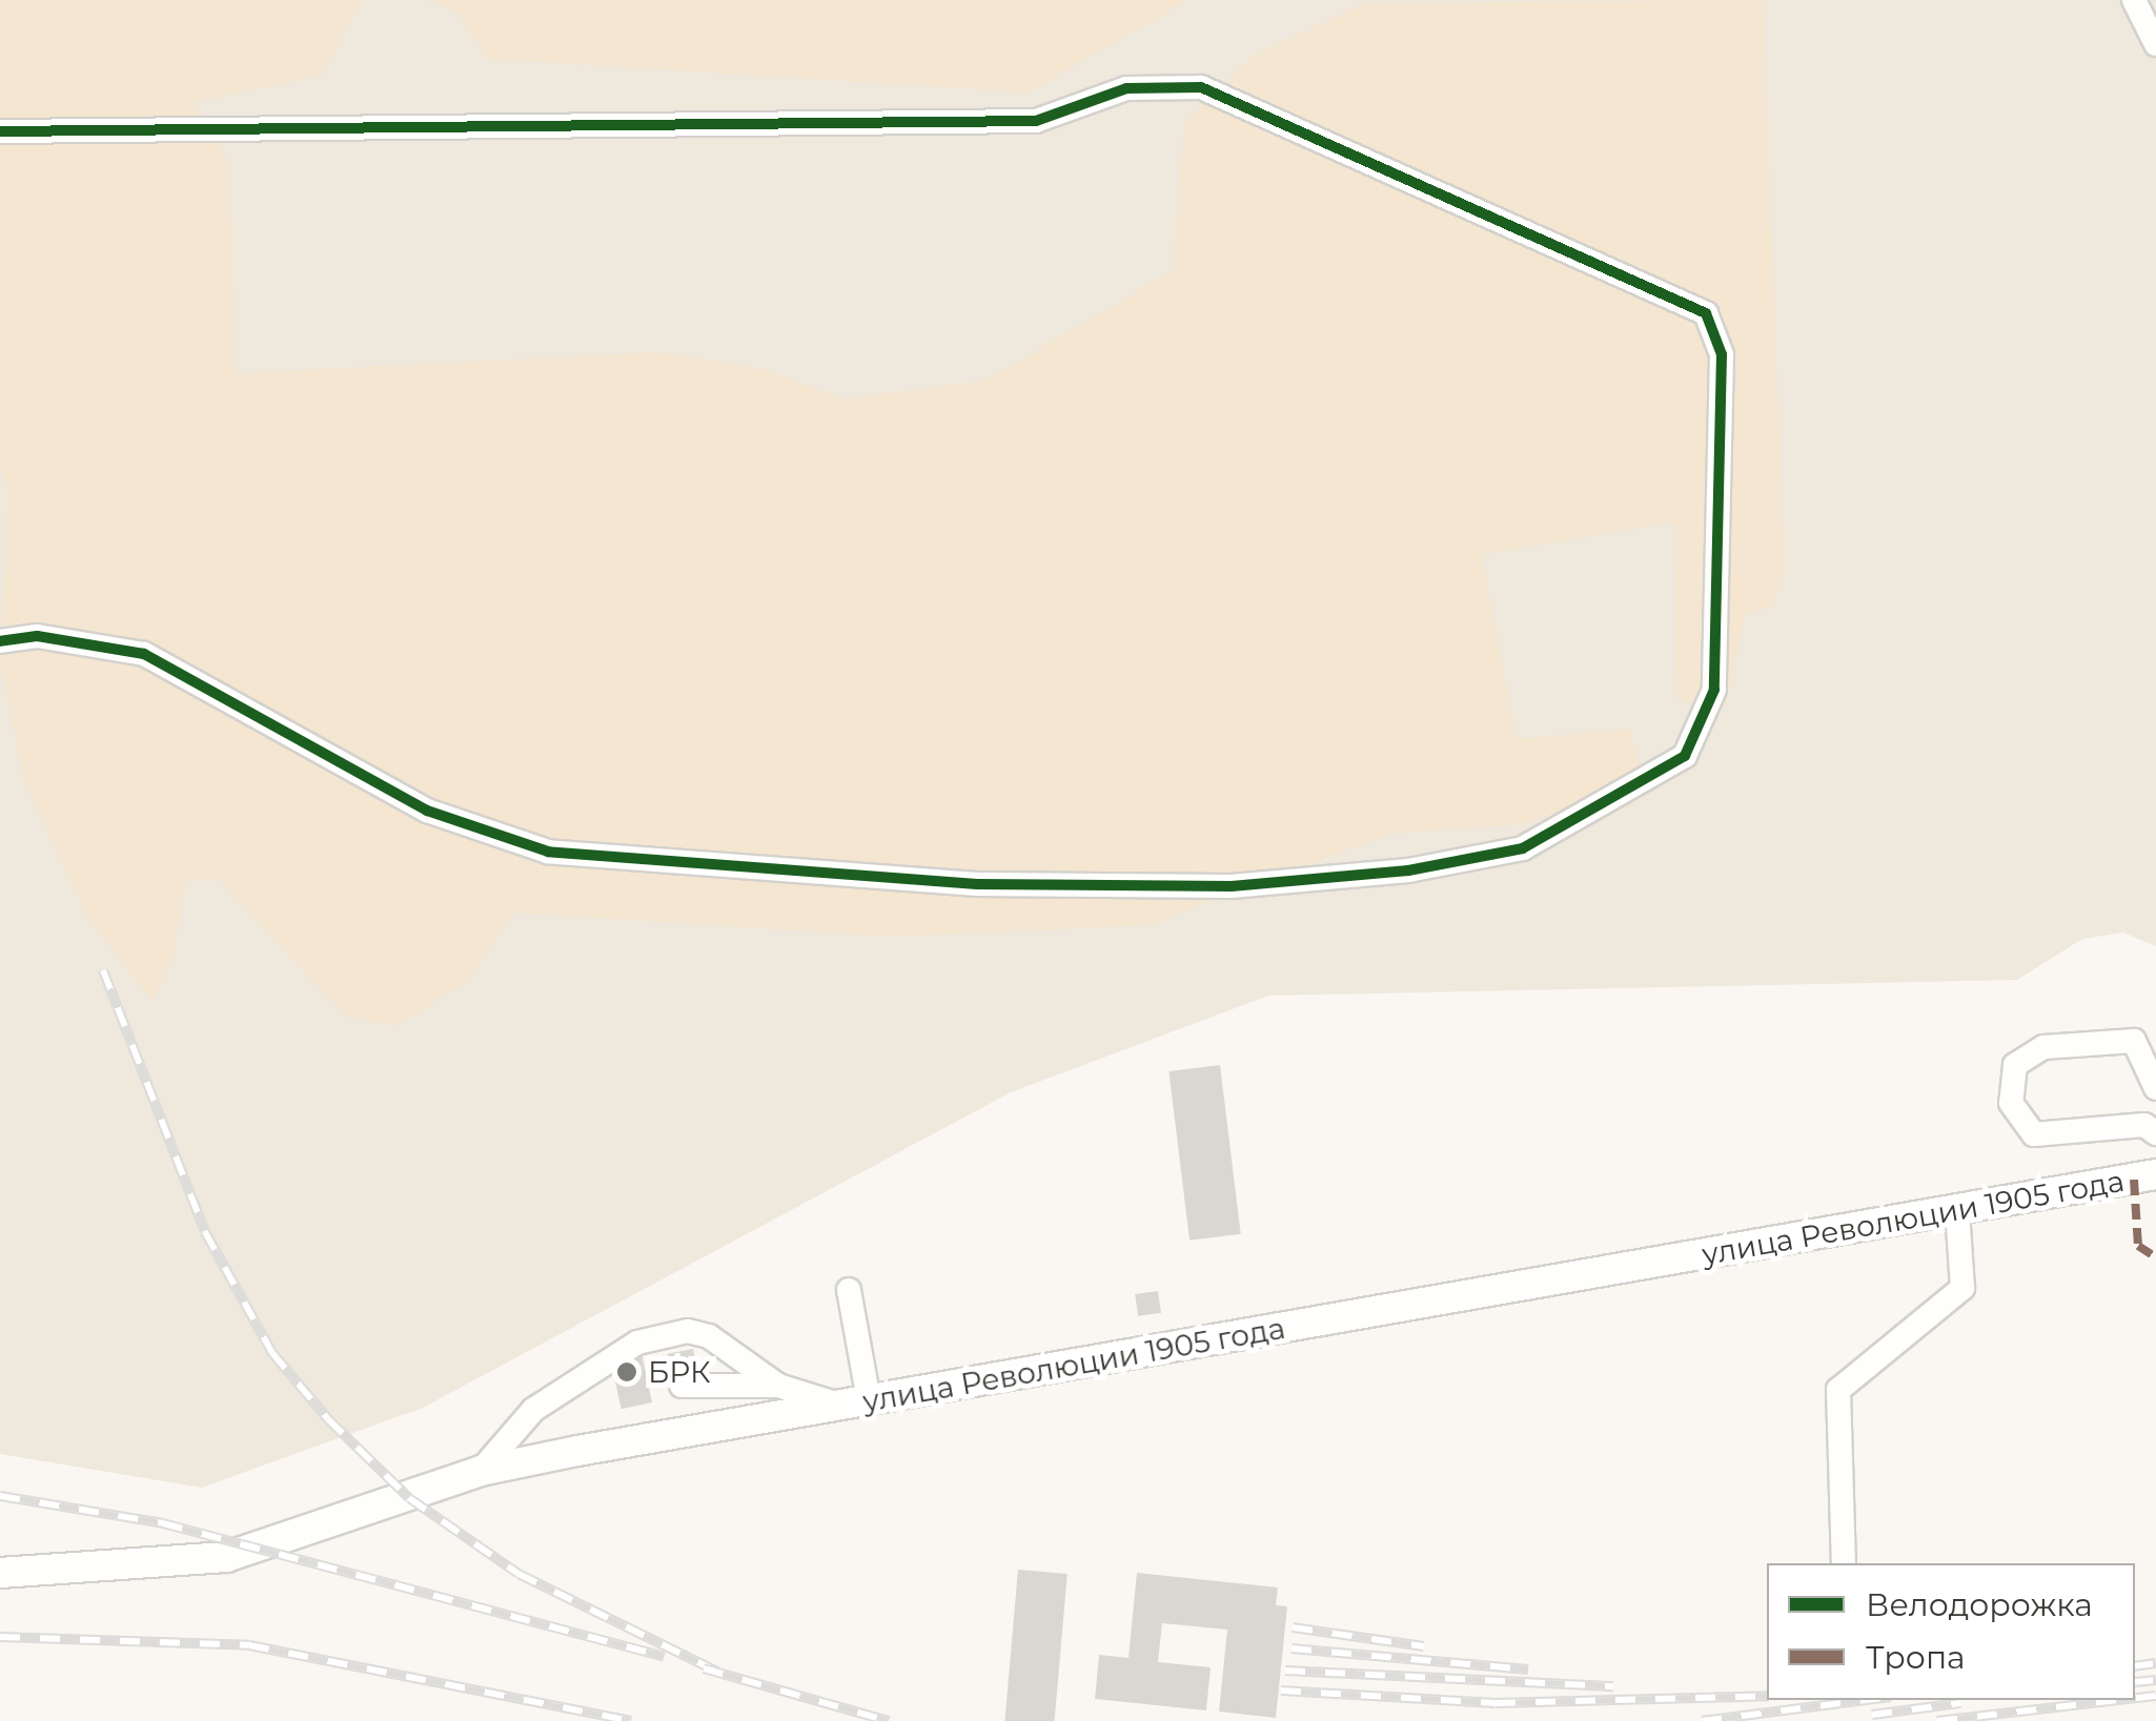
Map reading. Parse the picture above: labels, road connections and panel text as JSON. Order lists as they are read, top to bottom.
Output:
{
  "streets": {
    "main road": ["улица Революции 1905 года"]
  },
  "places": ["БРК"],
  "legend": ["Велодорожка", "Тропа"]
}
